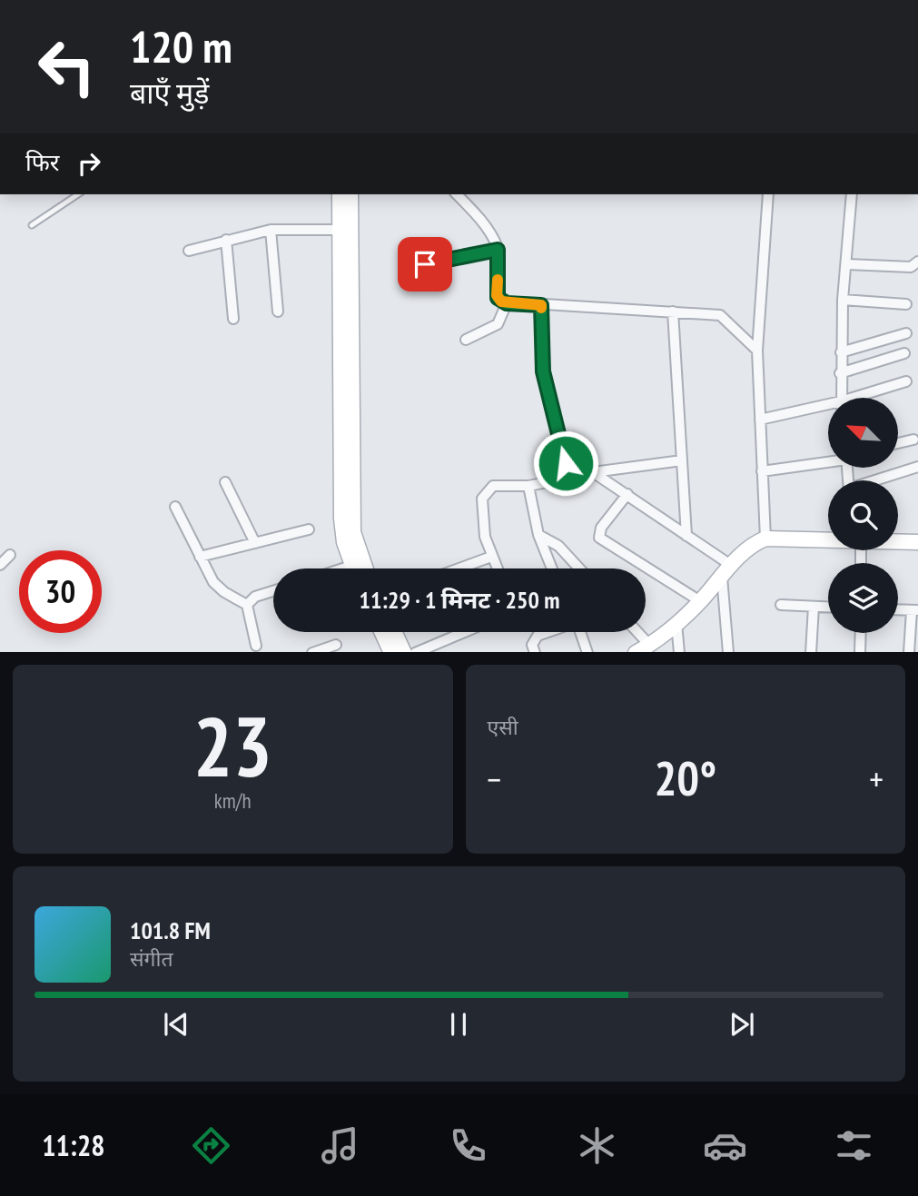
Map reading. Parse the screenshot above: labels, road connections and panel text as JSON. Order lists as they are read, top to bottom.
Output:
{
  "north": "top left",
  "page": {
    "turn": ["120 m", "बाएँ मुड़ें"],
    "then": "फिर",
    "limit": "30",
    "trip": "11:29 · 1 मिनट · 250 m",
    "tile": [
      ["23", "km/h"],
      "एसी"
    ],
    "heat": ["−", "20°", "+"],
    "song": ["101.8 FM", "संगीत"],
    "tabs": "11:28"
  }
}
